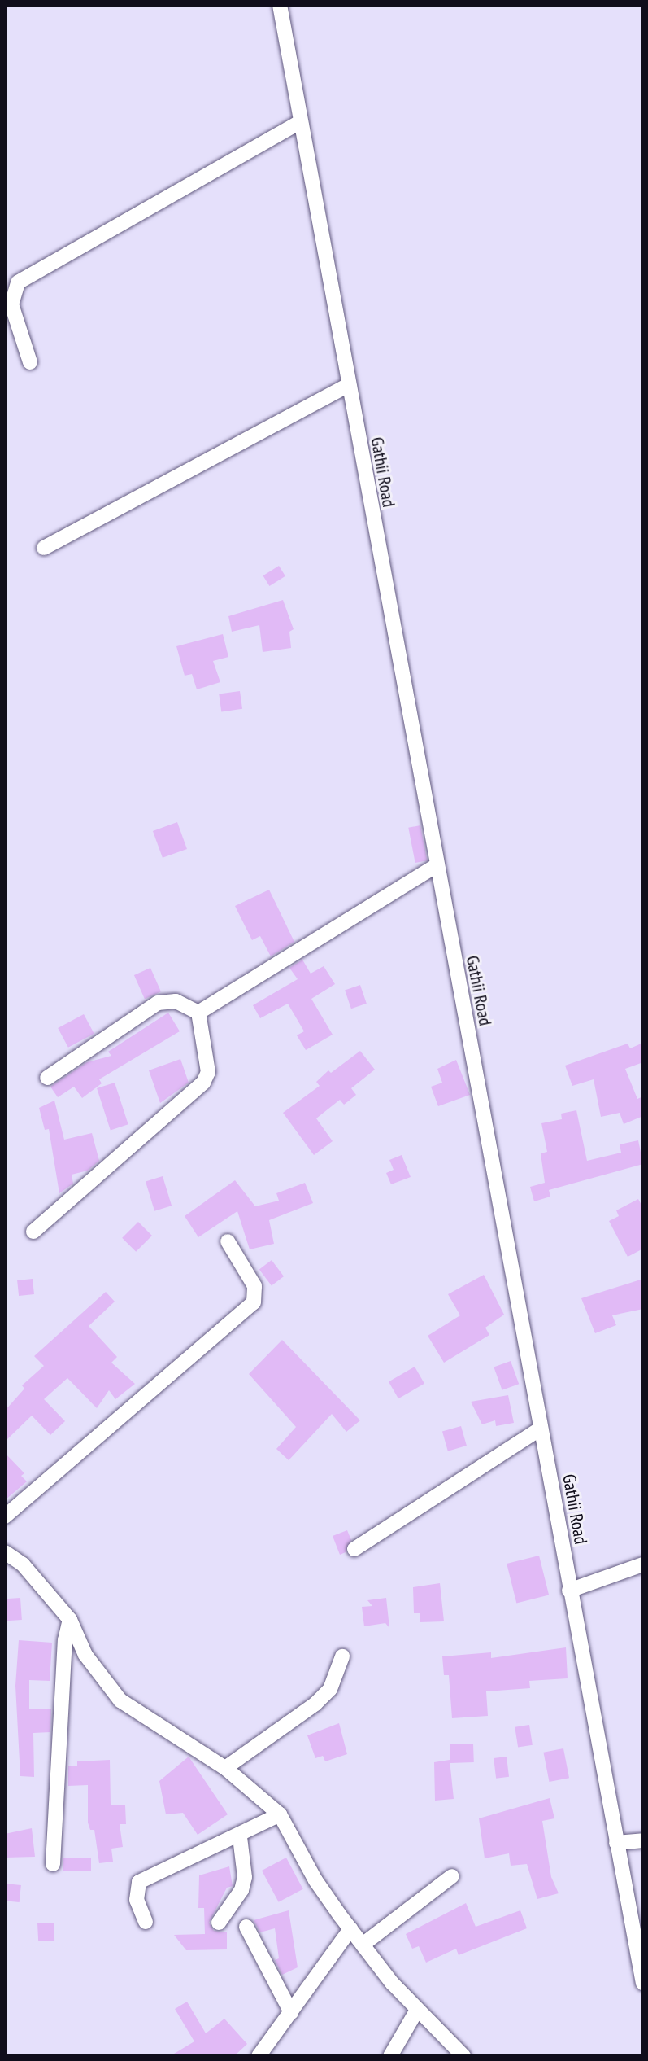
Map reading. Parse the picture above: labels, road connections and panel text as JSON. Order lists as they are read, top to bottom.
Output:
{
  "streets": {
    "street": ["Gathii Road"]
  }
}
